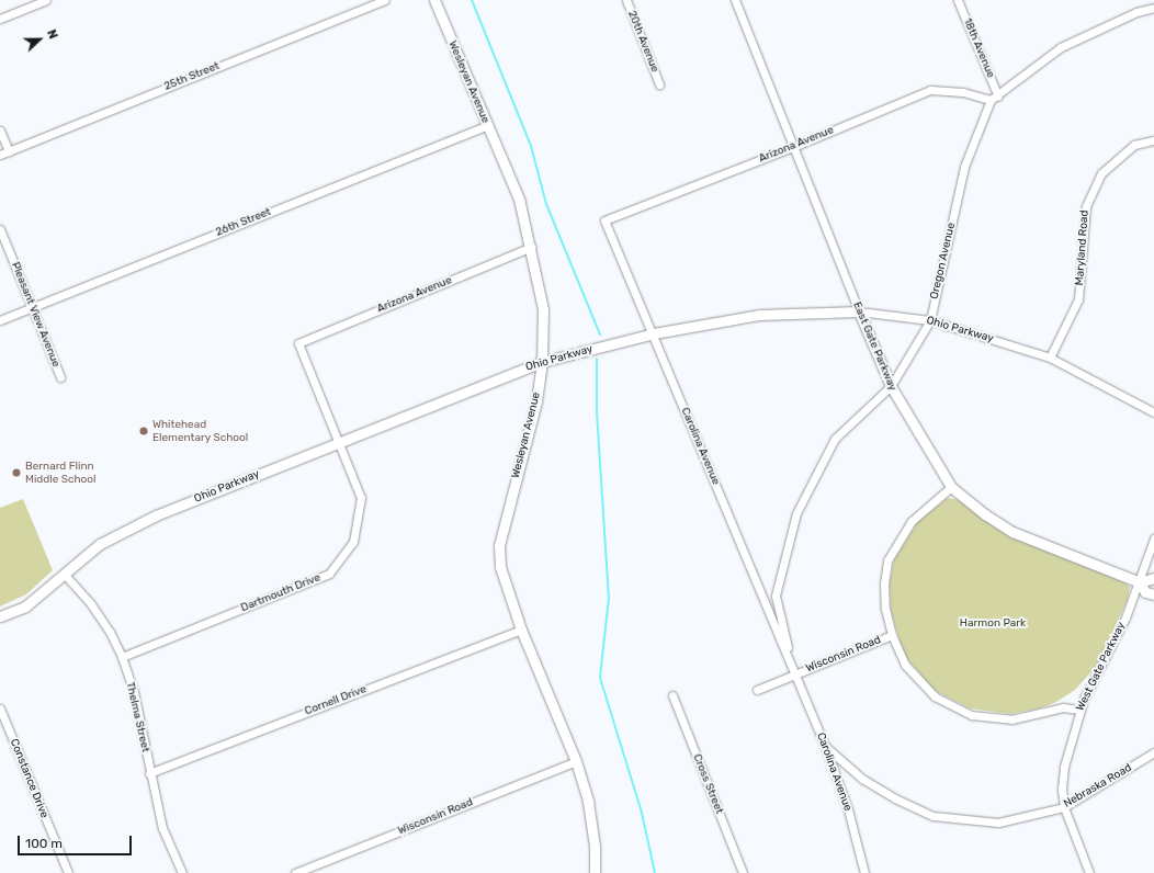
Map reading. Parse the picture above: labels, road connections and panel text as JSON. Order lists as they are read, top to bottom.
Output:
{
  "streets": {
    "street": [
      "20th Avenue",
      "18th Avenue",
      "25th Street",
      "Wesleyan Avenue",
      "Arizona Avenue",
      "26th Street",
      "Maryland Road",
      "Oregon Avenue",
      "Pleasant View Avenue",
      "Ohio Parkway",
      "East Gate Parkway",
      "Carolina Avenue",
      "Dartmouth Drive",
      "Wisconsin Road",
      "West Gate Parkway",
      "Cornell Drive",
      "Thelma Street",
      "Constance Drive",
      "Cross Street",
      "Nebraska Road"
    ]
  },
  "crossings": [
    ["18th Avenue", "Arizona Avenue"],
    ["18th Avenue", "Oregon Avenue"],
    ["Wesleyan Avenue", "Arizona Avenue"],
    ["Wesleyan Avenue", "26th Street"],
    ["Wesleyan Avenue", "Ohio Parkway"],
    ["Wesleyan Avenue", "Wisconsin Road"],
    ["Wesleyan Avenue", "Cornell Drive"],
    ["Arizona Avenue", "Oregon Avenue"],
    ["Arizona Avenue", "East Gate Parkway"],
    ["Arizona Avenue", "Carolina Avenue"],
    ["Arizona Avenue", "Dartmouth Drive"],
    ["26th Street", "Pleasant View Avenue"],
    ["Maryland Road", "Ohio Parkway"],
    ["Oregon Avenue", "Ohio Parkway"],
    ["Oregon Avenue", "East Gate Parkway"],
    ["Oregon Avenue", "Carolina Avenue"],
    ["Oregon Avenue", "Wisconsin Road"],
    ["Ohio Parkway", "East Gate Parkway"],
    ["Ohio Parkway", "Carolina Avenue"],
    ["Ohio Parkway", "Dartmouth Drive"],
    ["Ohio Parkway", "Thelma Street"],
    ["East Gate Parkway", "West Gate Parkway"],
    ["Carolina Avenue", "Wisconsin Road"],
    ["Carolina Avenue", "Nebraska Road"],
    ["Dartmouth Drive", "Thelma Street"],
    ["West Gate Parkway", "Nebraska Road"],
    ["Cornell Drive", "Thelma Street"]
  ],
  "parks": ["Harmon Park"],
  "places": ["Whitehead Elementary School", "Bernard Flinn Middle School"],
  "scale_bar": "100 m",
  "north": "right"
}
